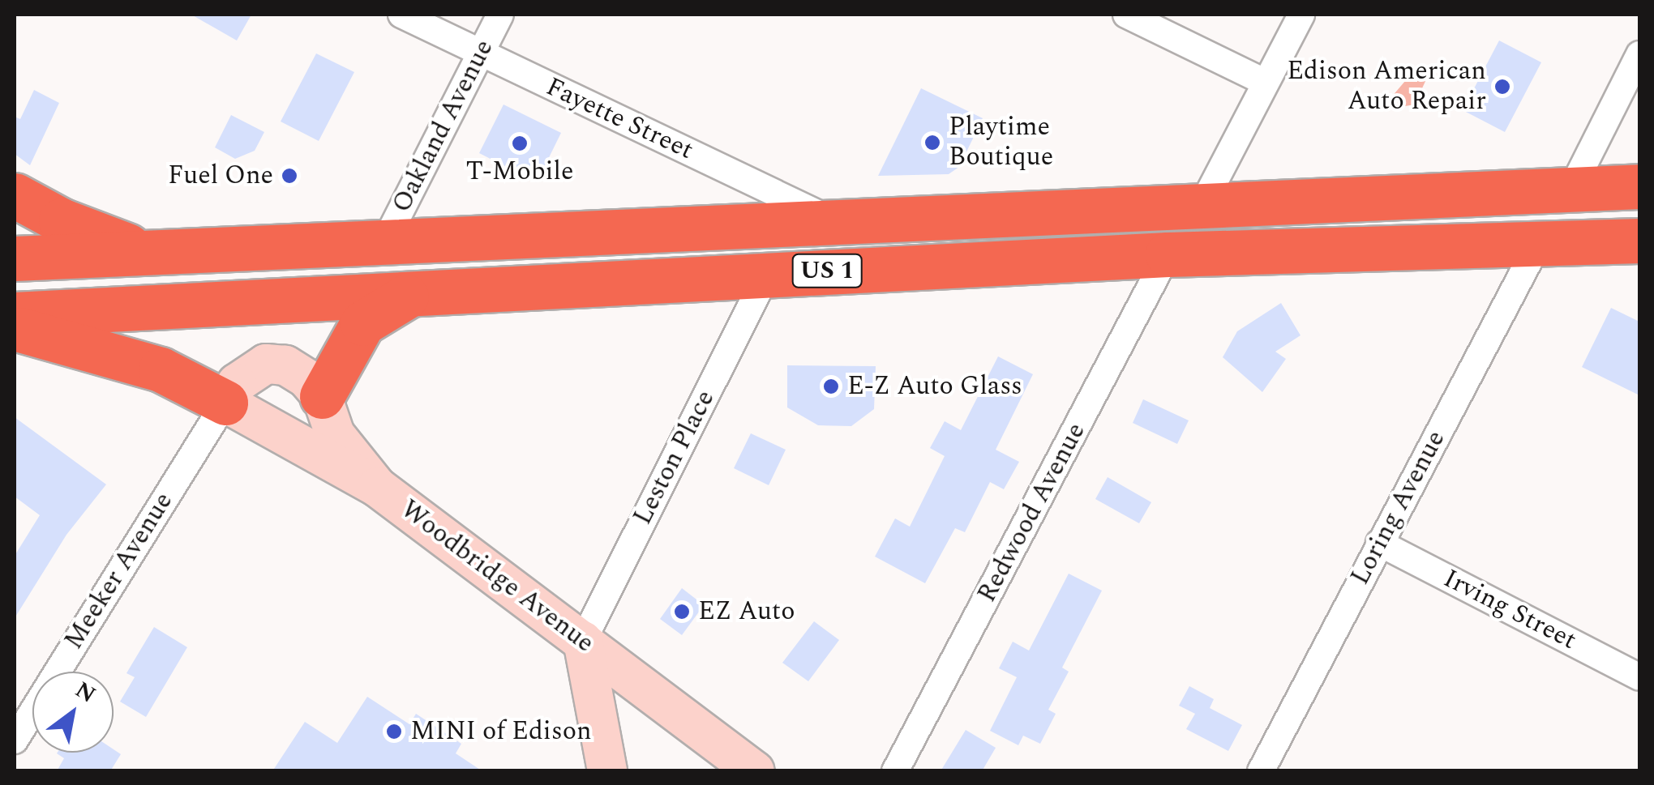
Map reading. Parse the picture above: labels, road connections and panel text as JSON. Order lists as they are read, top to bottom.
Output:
{
  "streets": {
    "highway": ["US 1"],
    "street": [
      "Fayette Street",
      "Oakland Avenue",
      "Leston Place",
      "Loring Avenue",
      "Redwood Avenue",
      "Meeker Avenue",
      "Woodbridge Avenue",
      "Irving Street"
    ]
  },
  "crossings": [
    ["Fayette Street", "Oakland Avenue"],
    ["Fayette Street", "US 1"],
    ["Oakland Avenue", "US 1"],
    ["US 1", "Leston Place"],
    ["US 1", "Loring Avenue"],
    ["US 1", "Redwood Avenue"],
    ["Leston Place", "Woodbridge Avenue"],
    ["Loring Avenue", "Irving Street"],
    ["Meeker Avenue", "Woodbridge Avenue"]
  ],
  "places": [
    "Edison American Auto Repair",
    "Playtime Boutique",
    "T-Mobile",
    "Fuel One",
    "E-Z Auto Glass",
    "EZ Auto",
    "MINI of Edison"
  ],
  "north": "top right"
}
